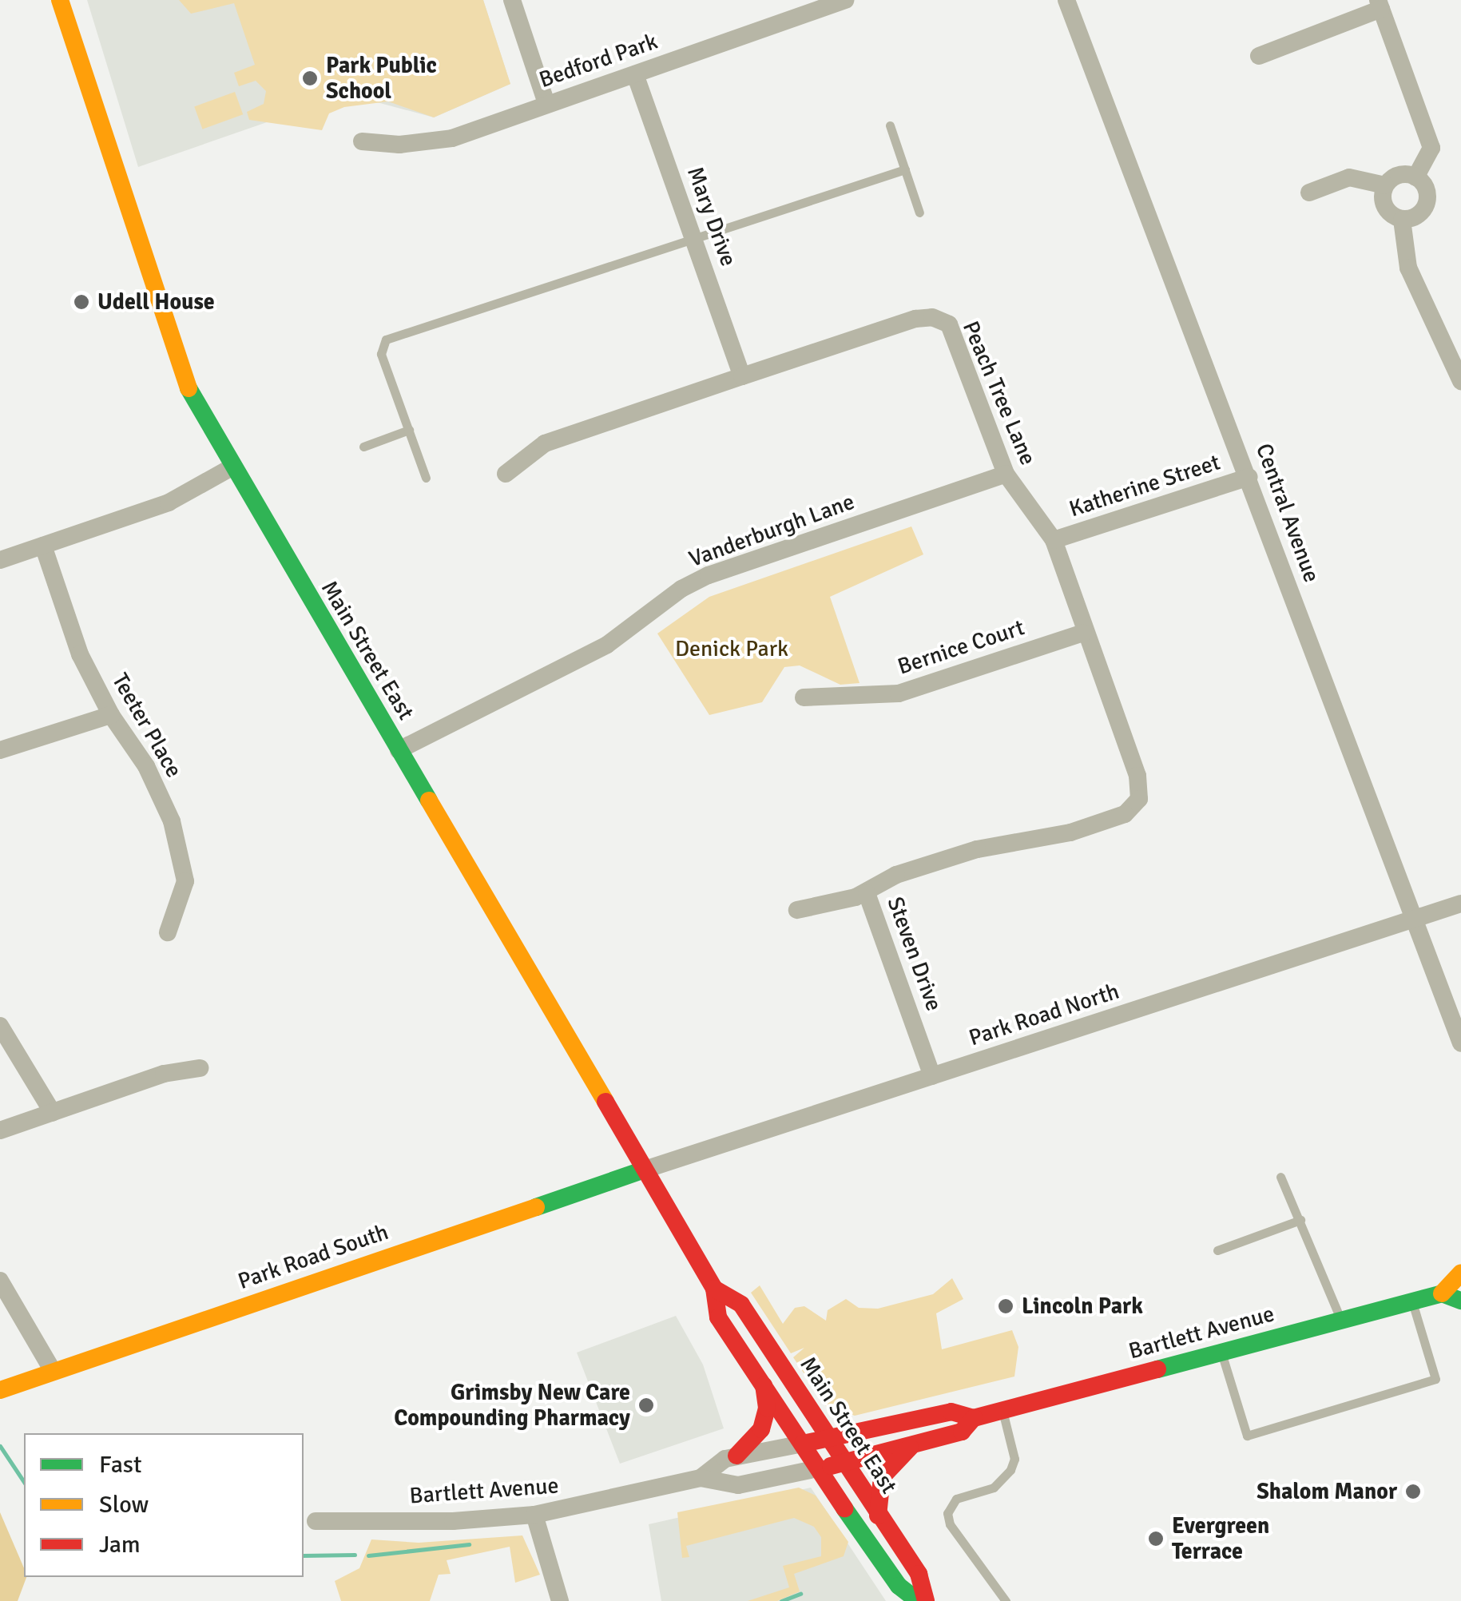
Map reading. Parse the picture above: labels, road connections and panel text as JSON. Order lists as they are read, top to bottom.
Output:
{
  "streets": {
    "main road": ["Main Street East", "Park Road South", "Bartlett Avenue"],
    "street": [
      "Bedford Park",
      "Mary Drive",
      "Peach Tree Lane",
      "Katherine Street",
      "Central Avenue",
      "Vanderburgh Lane",
      "Bernice Court",
      "Teeter Place",
      "Steven Drive",
      "Park Road North"
    ]
  },
  "crossings": [
    ["Bedford Park", "Mary Drive"],
    ["Mary Drive", "Peach Tree Lane"],
    ["Peach Tree Lane", "Katherine Street"],
    ["Peach Tree Lane", "Vanderburgh Lane"],
    ["Peach Tree Lane", "Bernice Court"],
    ["Peach Tree Lane", "Steven Drive"],
    ["Katherine Street", "Central Avenue"],
    ["Central Avenue", "Park Road North"],
    ["Vanderburgh Lane", "Main Street East"],
    ["Main Street East", "Park Road North"],
    ["Main Street East", "Park Road South"],
    ["Main Street East", "Bartlett Avenue"],
    ["Steven Drive", "Park Road North"],
    ["Park Road North", "Park Road South"]
  ],
  "parks": ["Denick Park"],
  "places": [
    "Park Public School",
    "Udell House",
    "Lincoln Park",
    "Grimsby New Care Compounding Pharmacy",
    "Shalom Manor",
    "Evergreen Terrace"
  ],
  "legend": ["Fast", "Slow", "Jam"]
}
